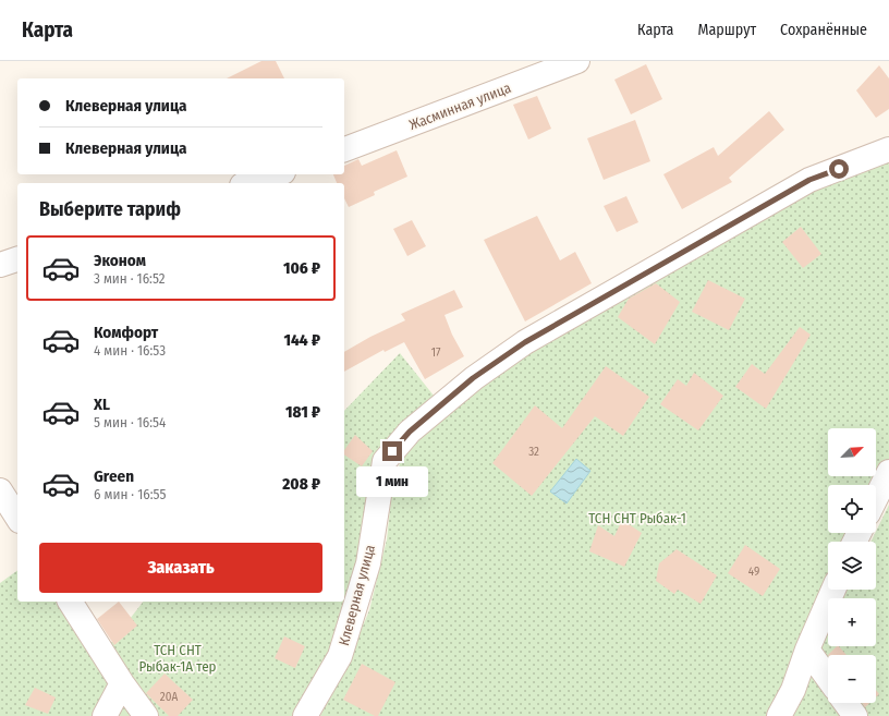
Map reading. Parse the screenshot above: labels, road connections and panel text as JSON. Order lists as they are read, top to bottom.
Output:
{
  "streets": {
    "lane": ["Жасминная улица", "Клеверная улица"]
  },
  "parks": ["ТСН СНТ Рыбак-1", "ТСН СНТ Рыбак-1А тер"],
  "house_numbers": [
    "17",
    "32",
    "49",
    "20А"
  ],
  "north": "top right",
  "page": {
    "header": "Карта",
    "nav": ["Карта", "Маршрут", "Сохранённые"],
    "banner": ["Клеверная улица", "Клеверная улица"],
    "heading": "Выберите тариф",
    "list": [
      {
        "name": "Эконом",
        "note": "3 мин · 16:52",
        "value": "106 ₽"
      },
      {
        "name": "Комфорт",
        "note": "4 мин · 16:53",
        "value": "144 ₽"
      },
      {
        "name": "XL",
        "note": "5 мин · 16:54",
        "value": "181 ₽"
      },
      {
        "name": "Green",
        "note": "6 мин · 16:55",
        "value": "208 ₽"
      }
    ],
    "map_buttons": ["+", "−"],
    "bubble": "1 мин",
    "buttons": "Заказать"
  }
}
